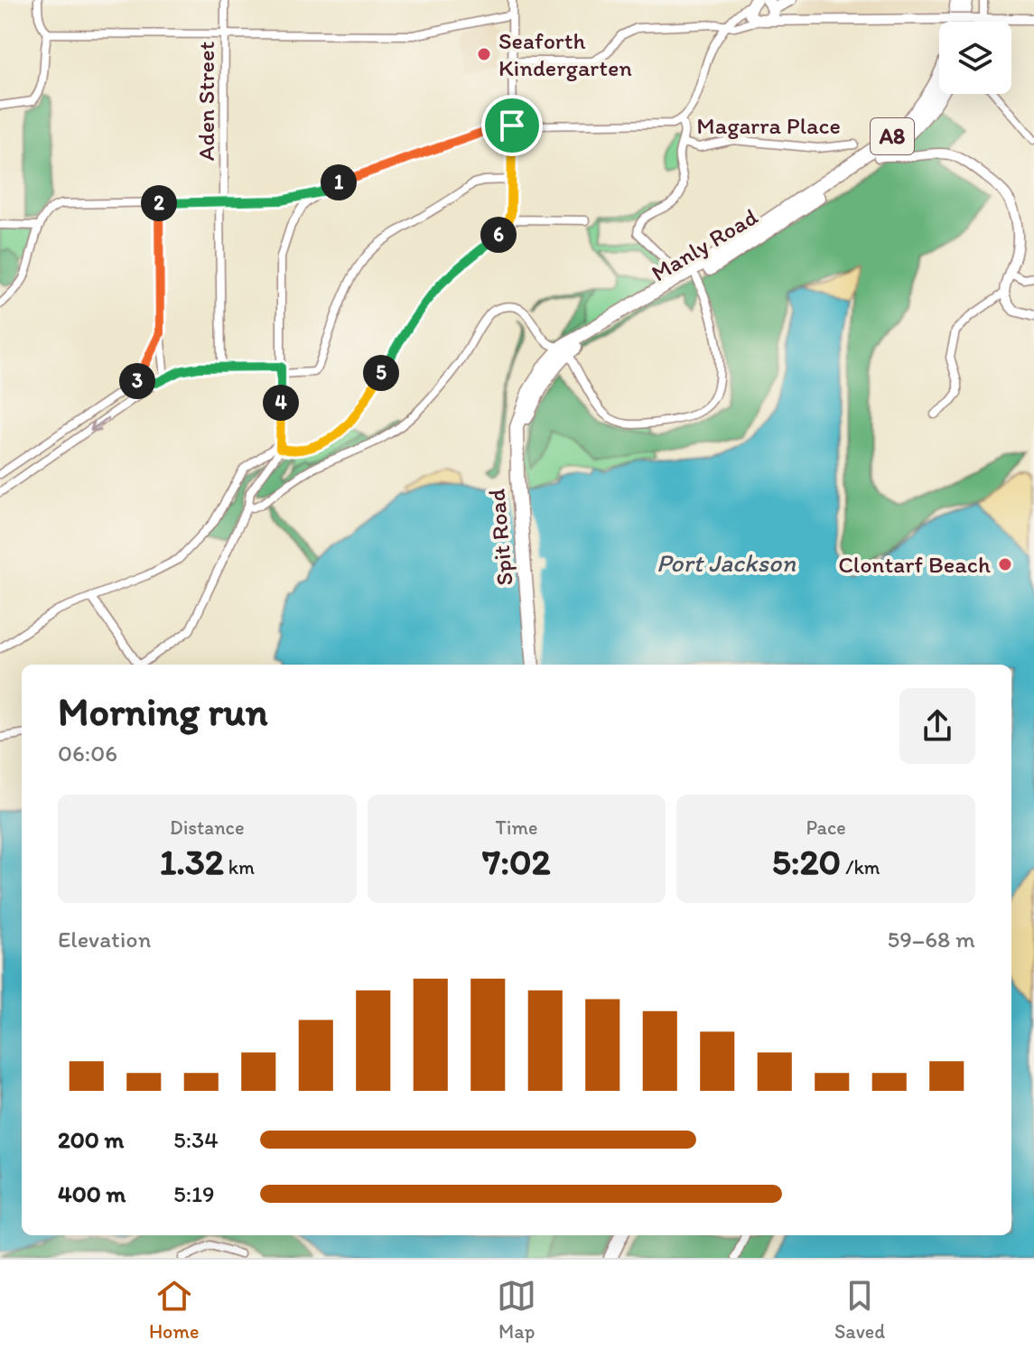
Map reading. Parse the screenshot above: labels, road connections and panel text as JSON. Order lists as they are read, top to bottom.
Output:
{
  "streets": {
    "highway": ["A8", "Manly Road", "Spit Road"],
    "street": ["Aden Street", "Magarra Place"]
  },
  "crossings": [
    ["Manly Road", "Spit Road"]
  ],
  "water": ["Port Jackson"],
  "places": ["Seaforth Kindergarten", "Clontarf Beach"],
  "page": {
    "pins": [
      "1",
      "2",
      "6",
      "5",
      "3",
      "4"
    ],
    "heading": ["Morning run", "06:06"],
    "stats": [
      ["Distance", "1.32 km"],
      ["Time", "7:02"],
      ["Pace", "5:20 /km"]
    ],
    "chart": ["Elevation", "59–68 m"],
    "list": [
      {
        "name": "200 m",
        "note": "5:34"
      },
      {
        "name": "400 m",
        "note": "5:19"
      }
    ],
    "tabs": ["Home", "Map", "Saved"]
  }
}
